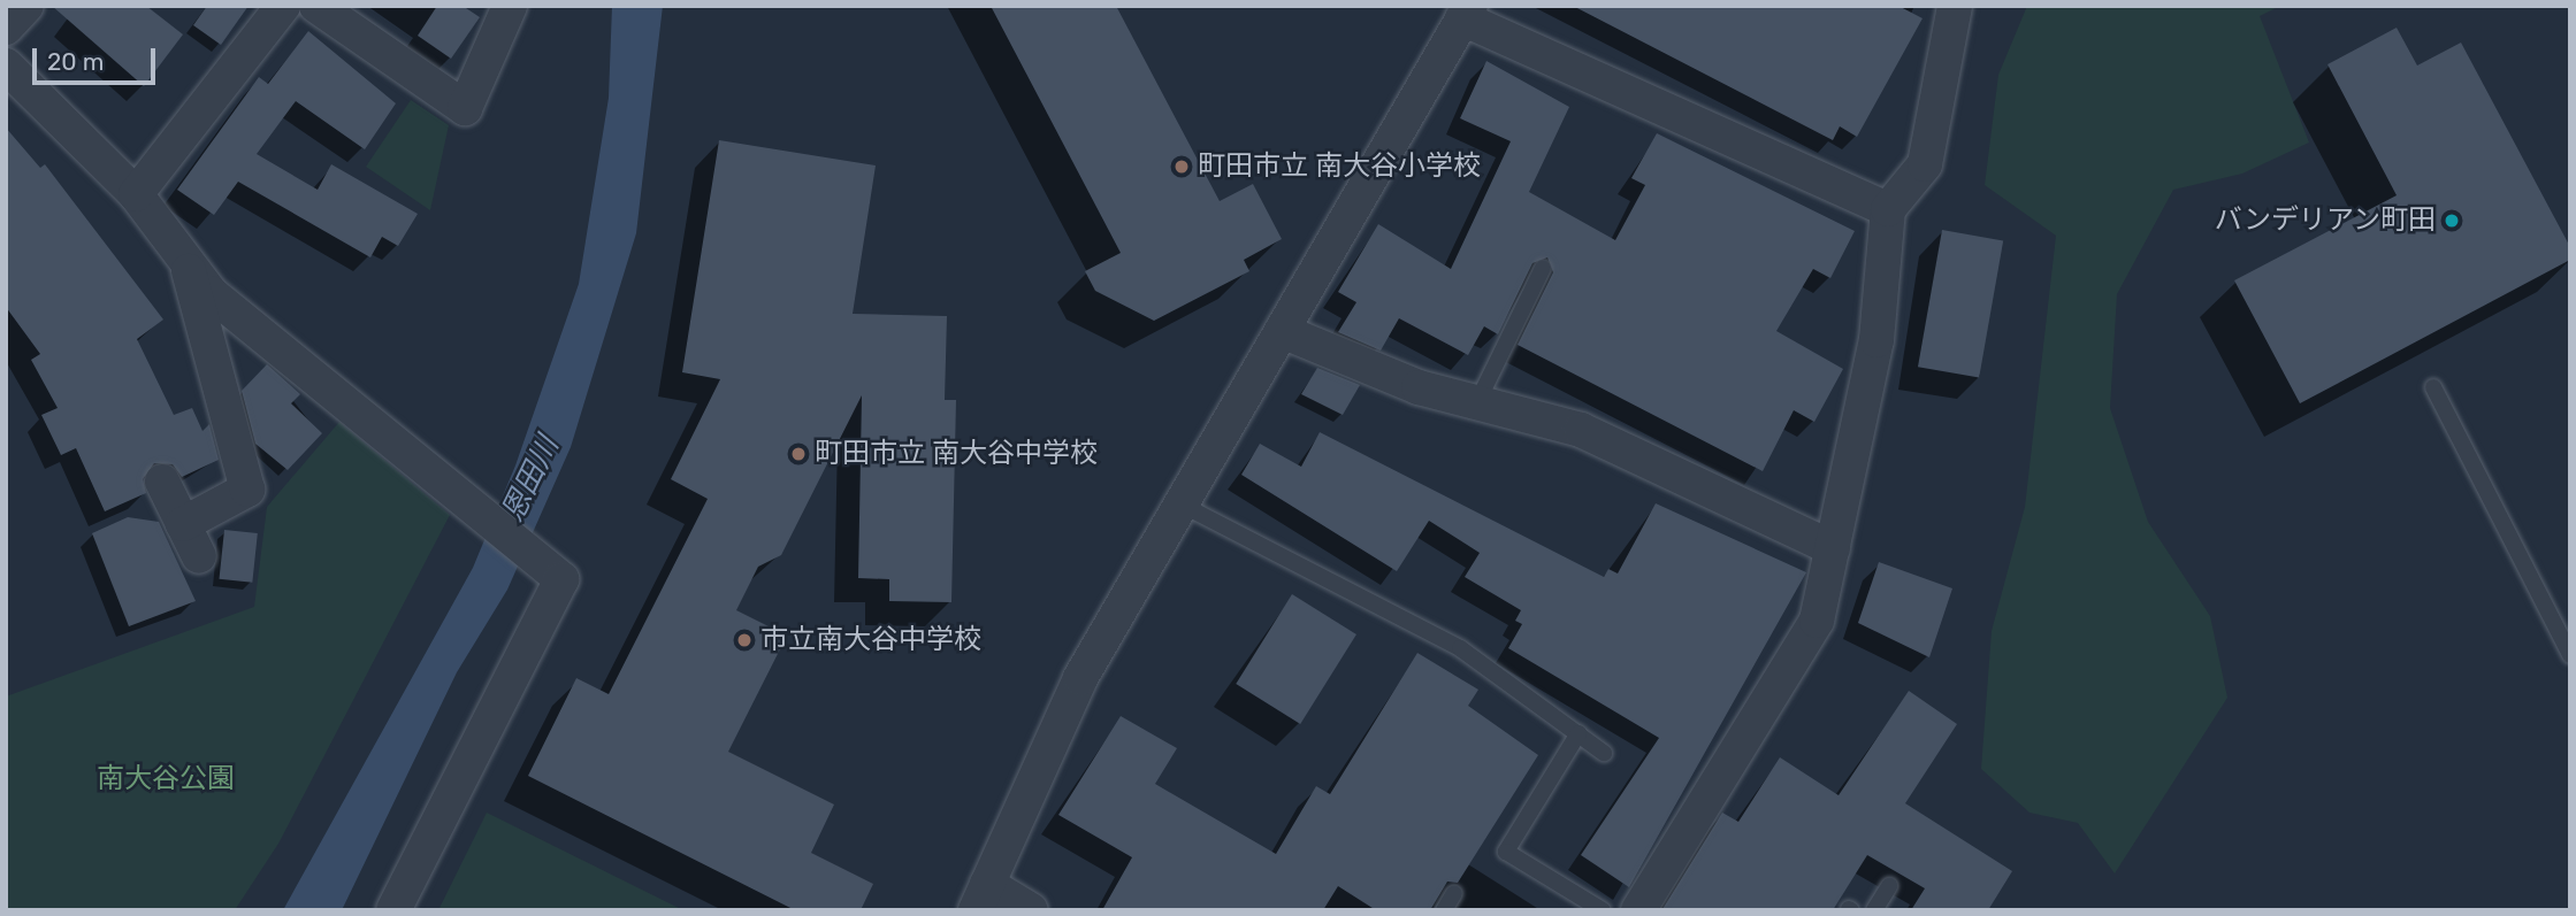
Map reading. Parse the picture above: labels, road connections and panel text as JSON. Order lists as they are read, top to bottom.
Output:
{
  "water": ["恩田川"],
  "parks": ["南大谷公園"],
  "places": [
    "町田市立 南大谷小学校",
    "バンデリアン町田",
    "町田市立 南大谷中学校",
    "市立南大谷中学校"
  ],
  "scale_bar": "20 m"
}
